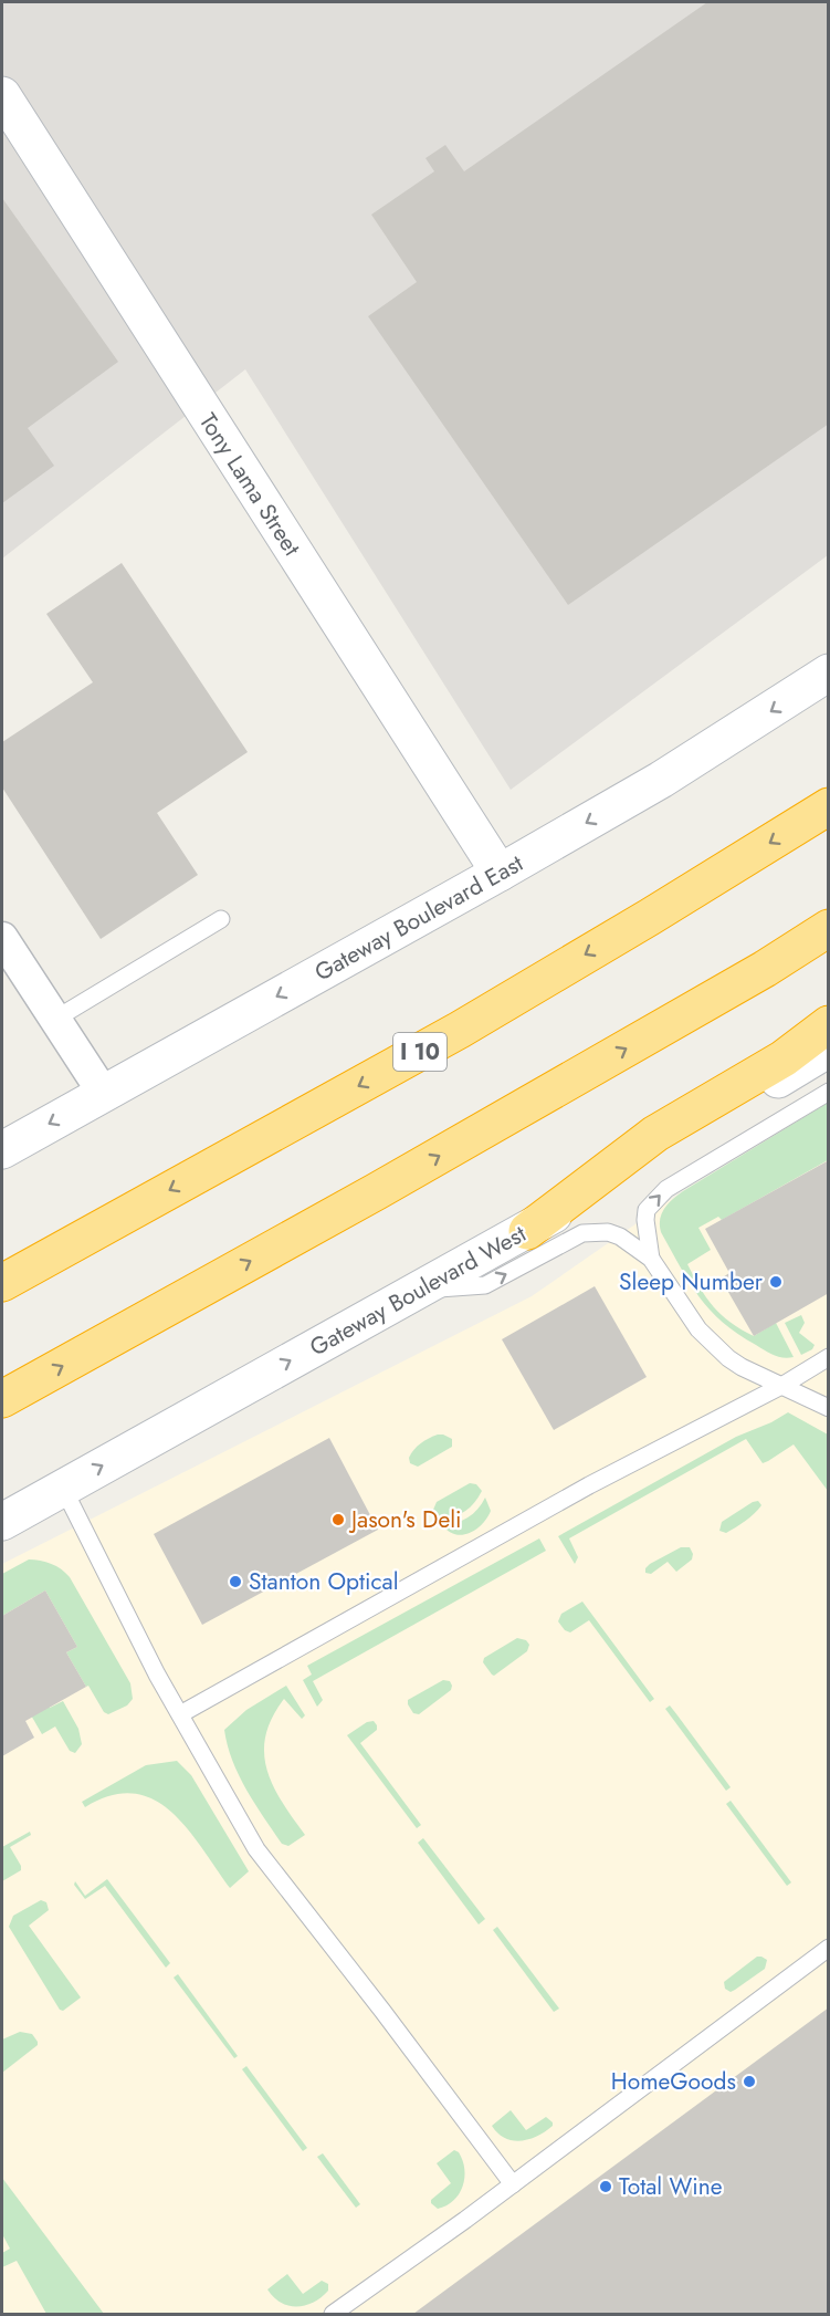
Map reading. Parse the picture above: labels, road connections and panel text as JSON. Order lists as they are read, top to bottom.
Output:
{
  "streets": {
    "highway": ["I 10"],
    "main road": ["Tony Lama Street", "Gateway Boulevard East", "Gateway Boulevard West"]
  },
  "crossings": [
    ["Tony Lama Street", "Gateway Boulevard East"]
  ],
  "one_way": ["Gateway Boulevard East", "Gateway Boulevard West"],
  "places": [
    "Sleep Number",
    "Jason's Deli",
    "Stanton Optical",
    "HomeGoods",
    "Total Wine"
  ]
}
